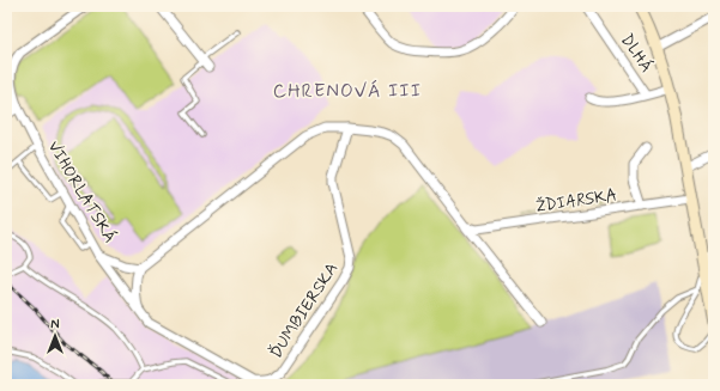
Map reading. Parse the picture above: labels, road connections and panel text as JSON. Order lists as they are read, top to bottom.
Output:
{
  "streets": {
    "street": [
      "DLHÁ",
      "VIHORLATSKÁ",
      "ŽDIARSKA",
      "ĎUMBIERSKA"
    ]
  },
  "crossings": [
    ["DLHÁ", "ŽDIARSKA"],
    ["VIHORLATSKÁ", "ĎUMBIERSKA"]
  ],
  "districts": ["CHRENOVÁ III"],
  "north": "top"
}
